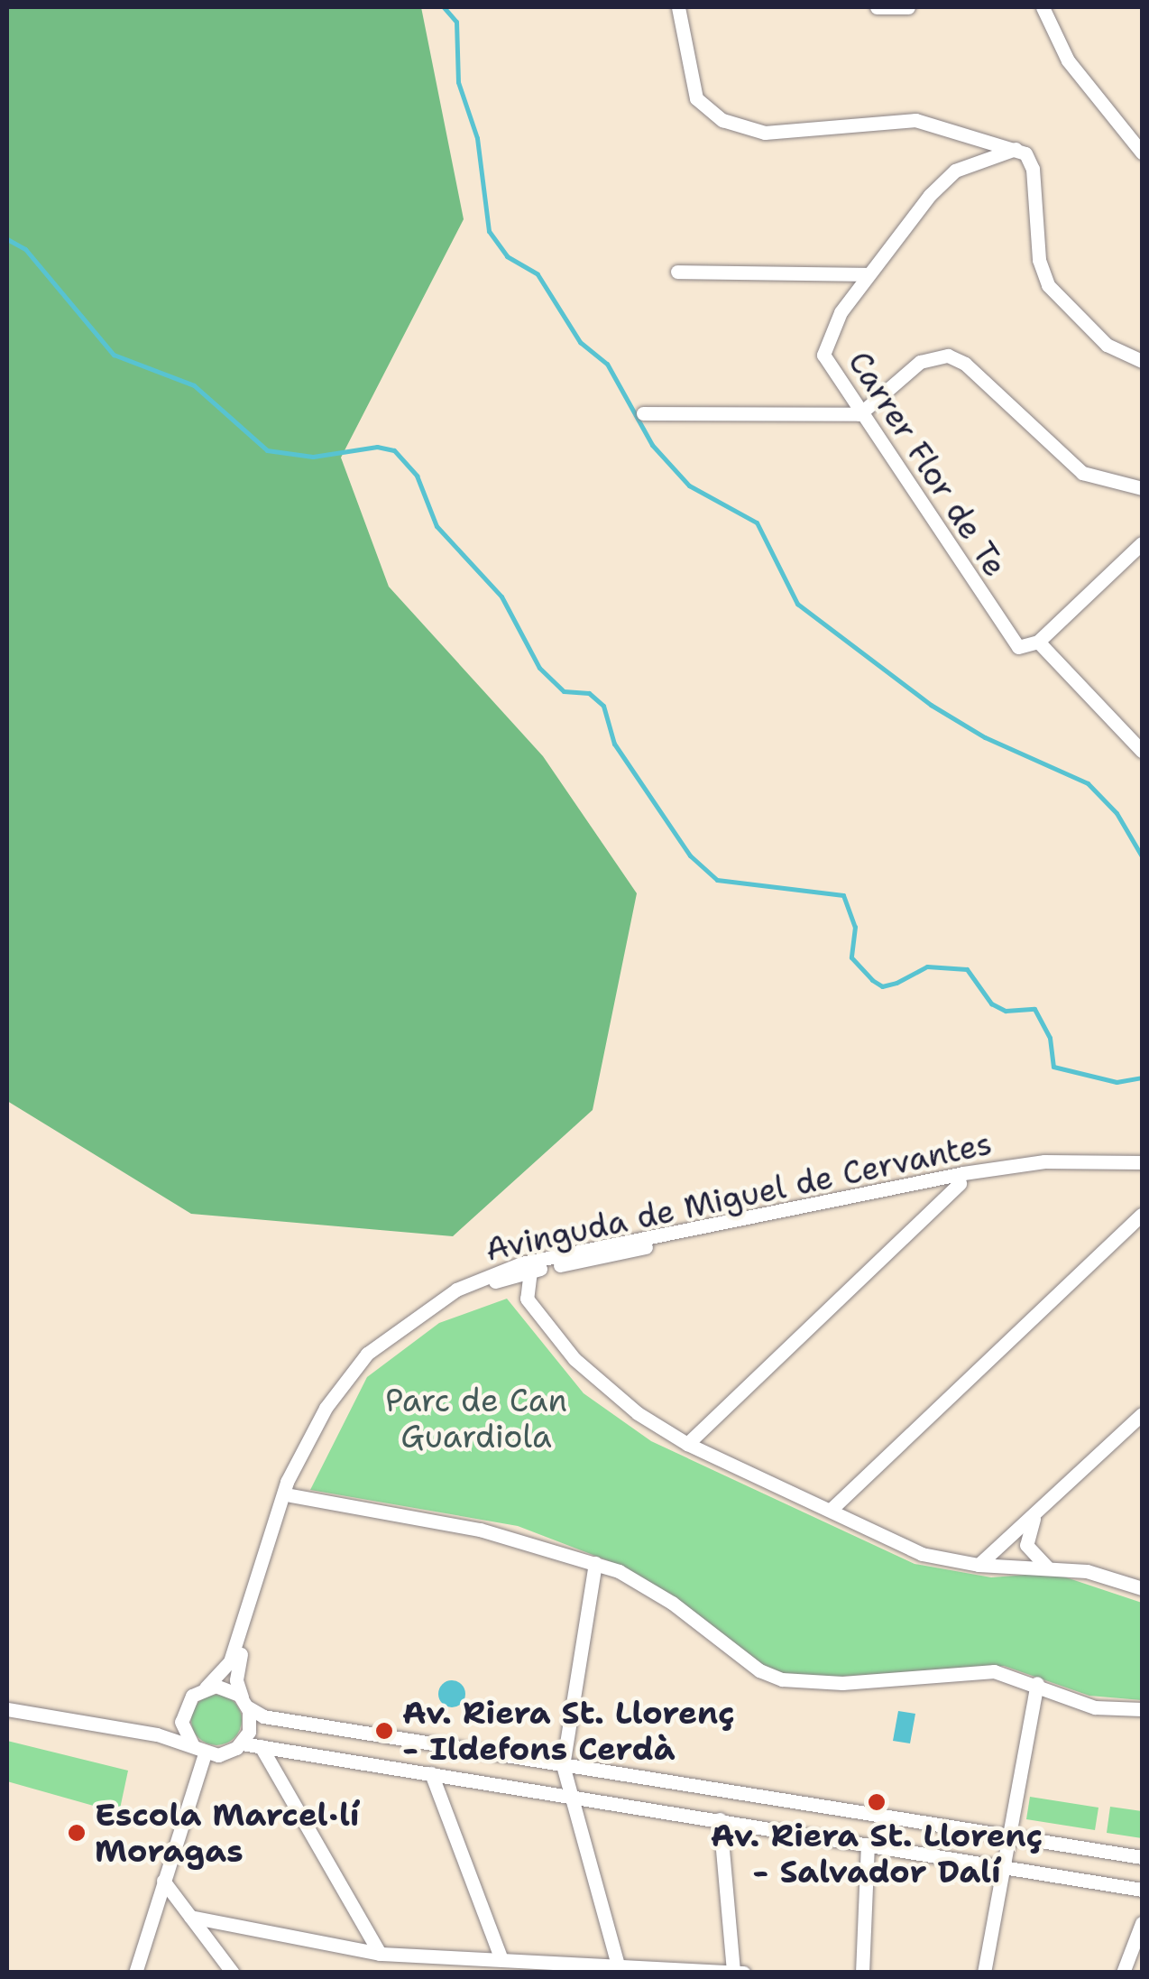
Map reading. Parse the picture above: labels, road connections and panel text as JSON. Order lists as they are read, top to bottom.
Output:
{
  "streets": {
    "street": ["Carrer Flor de Te", "Avinguda de Miguel de Cervantes"]
  },
  "parks": ["Parc de Can Guardiola"],
  "places": ["Av. Riera St. Llorenç - Ildefons Cerdà", "Av. Riera St. Llorenç - Salvador Dalí", "Escola Marcel·lí Moragas"]
}
